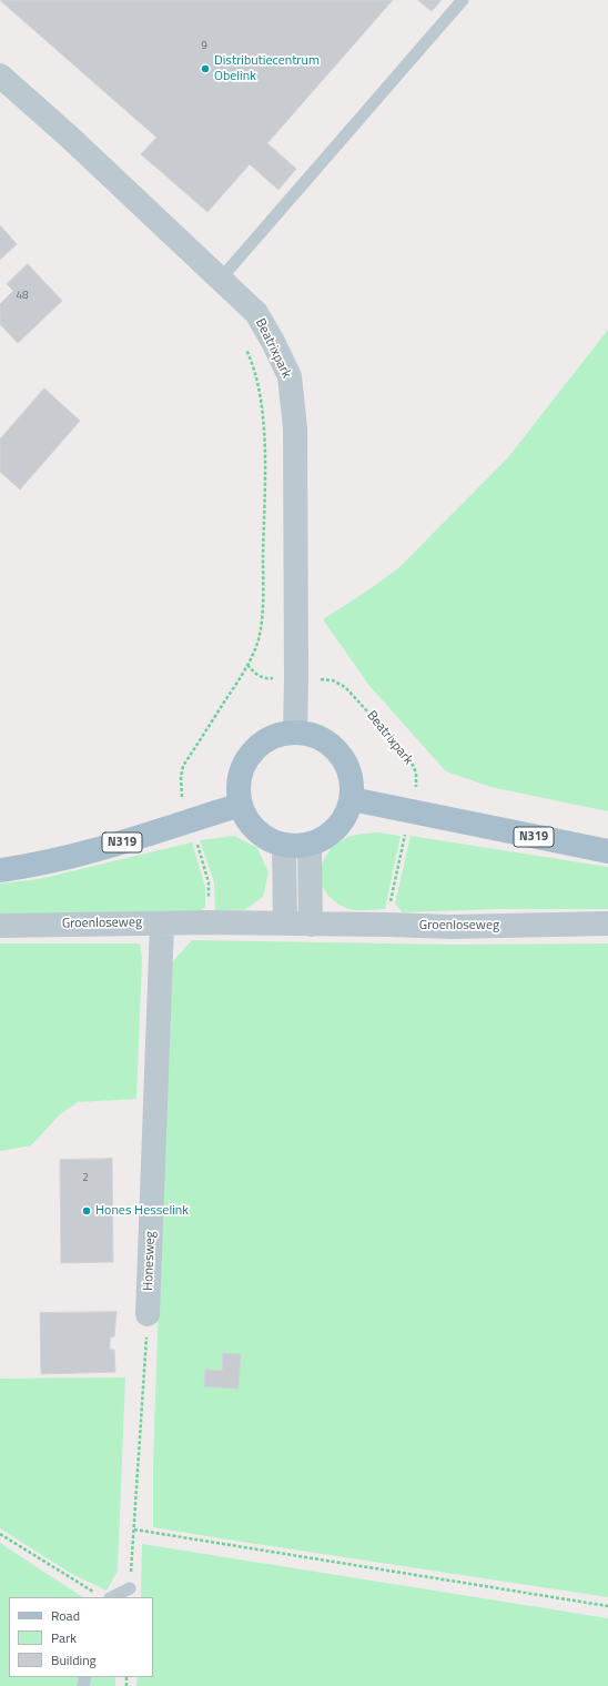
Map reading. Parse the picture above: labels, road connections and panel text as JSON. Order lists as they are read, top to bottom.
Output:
{
  "streets": {
    "main road": ["N319"],
    "street": ["Beatrixpark", "Groenloseweg", "Honesweg"]
  },
  "crossings": [
    ["Beatrixpark", "N319"],
    ["Beatrixpark", "Groenloseweg"],
    ["Groenloseweg", "Honesweg"]
  ],
  "places": ["Distributiecentrum Obelink", "Hones Hesselink"],
  "house_numbers": ["9", "48", "2"],
  "legend": ["Road", "Park", "Building"]
}
